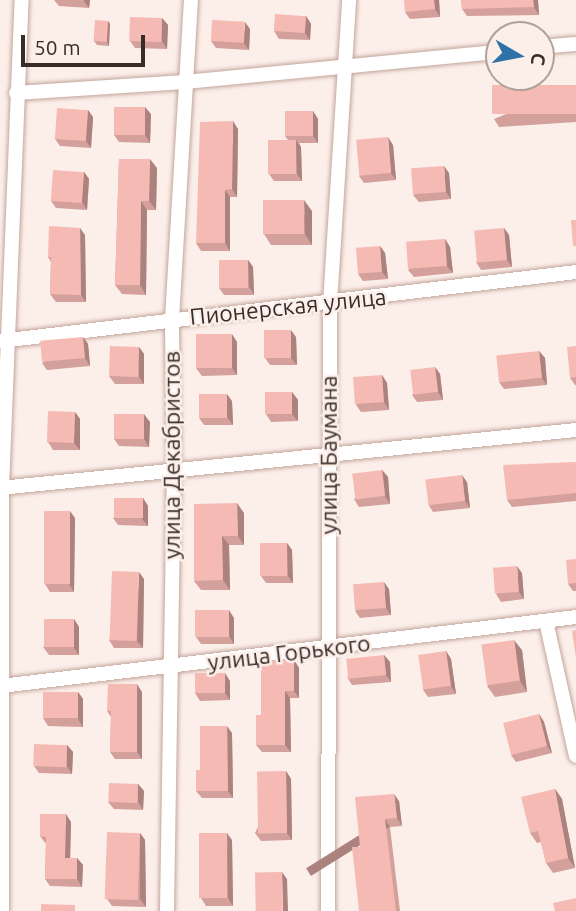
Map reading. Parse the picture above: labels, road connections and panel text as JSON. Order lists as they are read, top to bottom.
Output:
{
  "streets": {
    "street": [
      "Пионерская улица",
      "улица Декабристов",
      "улица Баумана",
      "улица Горького"
    ]
  },
  "crossings": [
    ["Пионерская улица", "улица Декабристов"],
    ["Пионерская улица", "улица Баумана"],
    ["улица Декабристов", "улица Горького"],
    ["улица Баумана", "улица Горького"]
  ],
  "scale_bar": "50 m",
  "north": "right"
}
